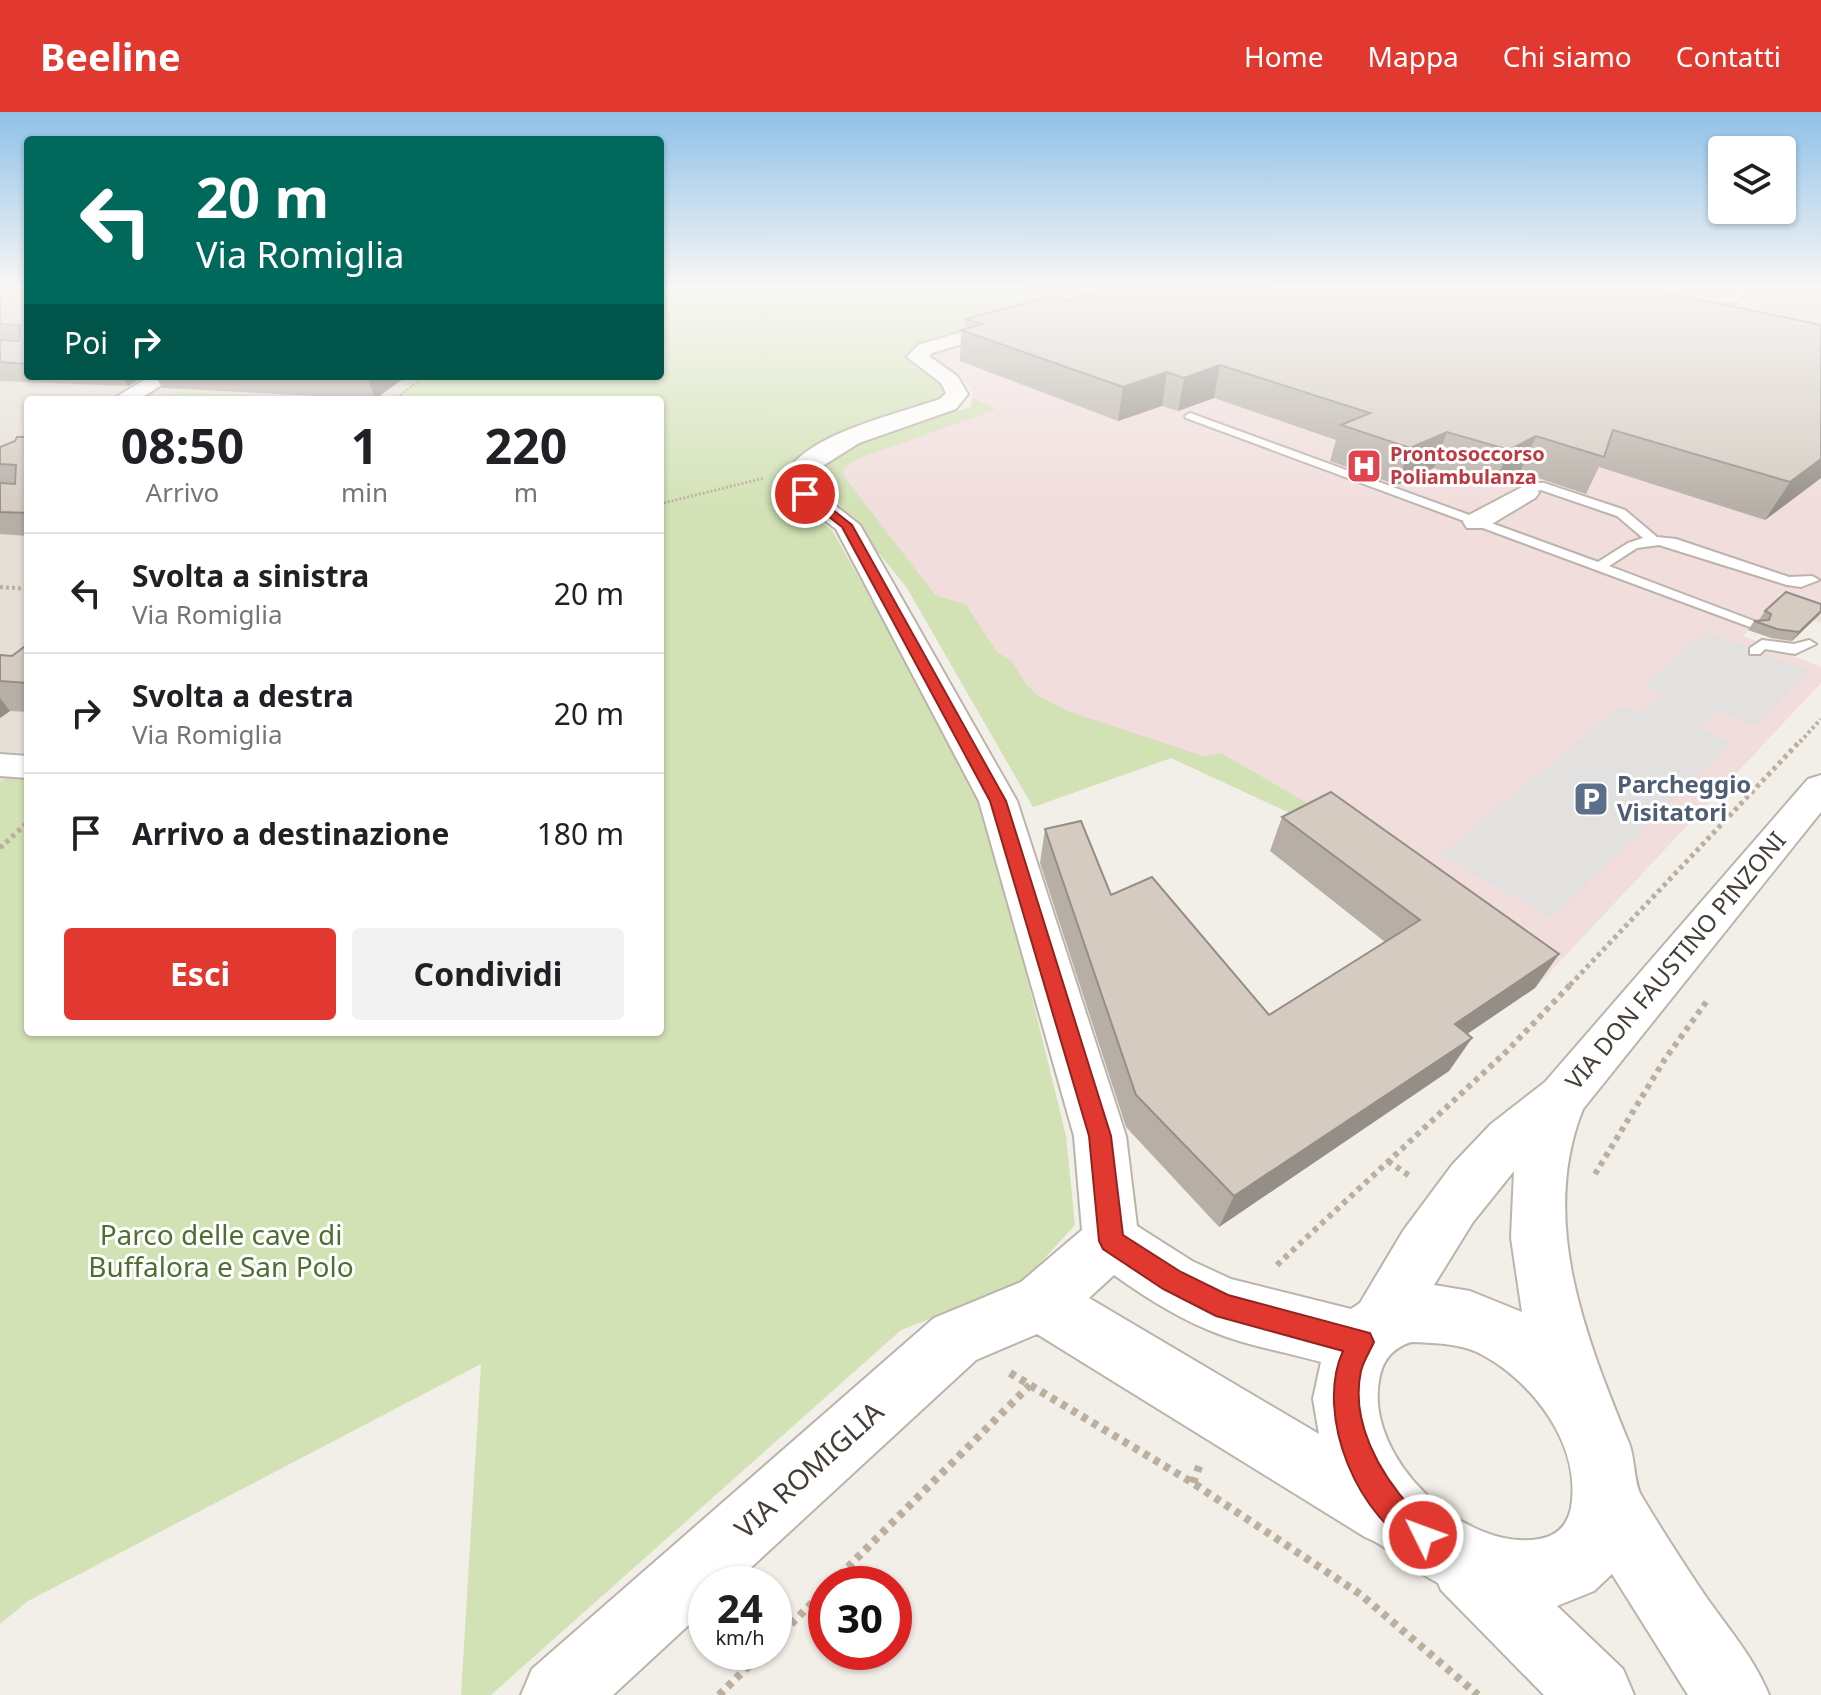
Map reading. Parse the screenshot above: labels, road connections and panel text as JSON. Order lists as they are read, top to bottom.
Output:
{
  "streets": {
    "street": ["VIA DON FAUSTINO PINZONI", "VIA ROMIGLIA"]
  },
  "parks": ["Parco delle cave di Buffalora e San Polo"],
  "places": {
    "hospital": ["Prontosoccorso Poliambulanza"],
    "parking": ["Parcheggio Visitatori"]
  },
  "page": {
    "header": "Beeline",
    "nav": [
      "Home",
      "Mappa",
      "Chi siamo",
      "Contatti"
    ],
    "turn": ["20 m", "Via Romiglia"],
    "then": "Poi",
    "eta": [
      "08:50",
      "Arrivo",
      "1",
      "min",
      "220",
      "m"
    ],
    "list": [
      {
        "name": "Svolta a sinistra",
        "note": "Via Romiglia",
        "value": "20 m"
      },
      {
        "name": "Svolta a destra",
        "note": "Via Romiglia",
        "value": "20 m"
      },
      {
        "name": "Arrivo a destinazione",
        "value": "180 m"
      }
    ],
    "buttons": ["Esci", "Condividi"],
    "speed": "24 km/h",
    "limit": "30"
  }
}
